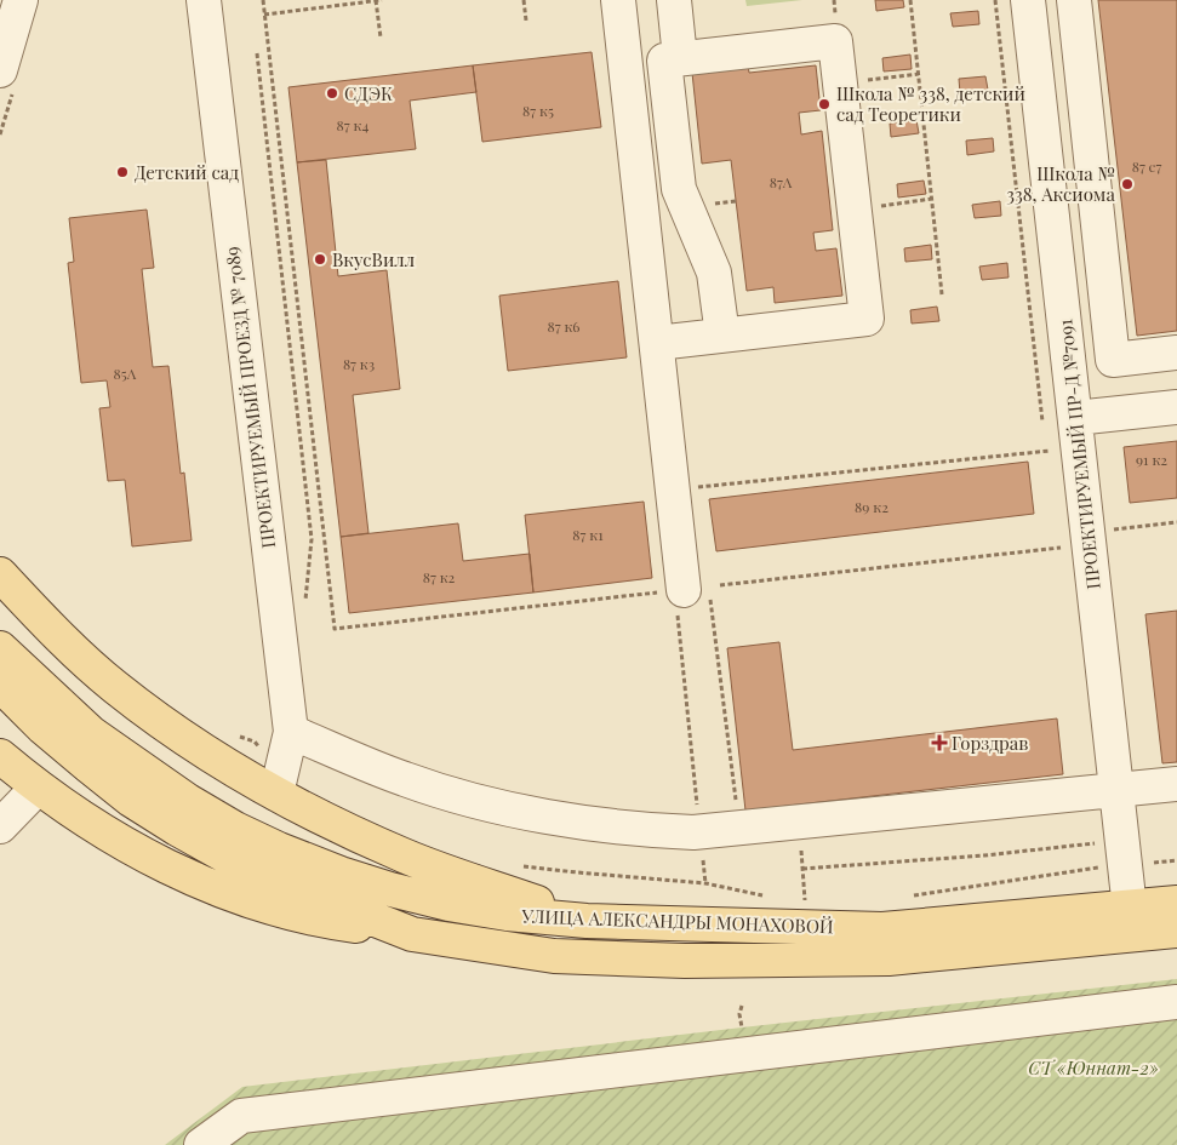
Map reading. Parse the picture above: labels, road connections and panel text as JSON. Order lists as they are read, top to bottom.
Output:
{
  "streets": {
    "main road": ["УЛИЦА АЛЕКСАНДРЫ МОНАХОВОЙ"],
    "street": ["ПРОЕКТИРУЕМЫЙ ПРОЕЗД № 7089", "ПРОЕКТИРУЕМЫЙ ПР-Д №7091"]
  },
  "crossings": [
    ["ПРОЕКТИРУЕМЫЙ ПР-Д №7091", "УЛИЦА АЛЕКСАНДРЫ МОНАХОВОЙ"]
  ],
  "parks": ["СТ «Юннат-2»"],
  "places": {
    "other": [
      "СДЭК",
      "Школа № 338, детский сад Теоретики",
      "Детский сад",
      "Школа № 338, Аксиома",
      "ВкусВилл"
    ],
    "health": ["Горздрав"]
  },
  "house_numbers": [
    "87 к5",
    "87 к4",
    "87 с7",
    "87А",
    "87 к6",
    "87 к3",
    "85А",
    "91 к2",
    "89 к2",
    "87 к1",
    "87 к2"
  ]
}
